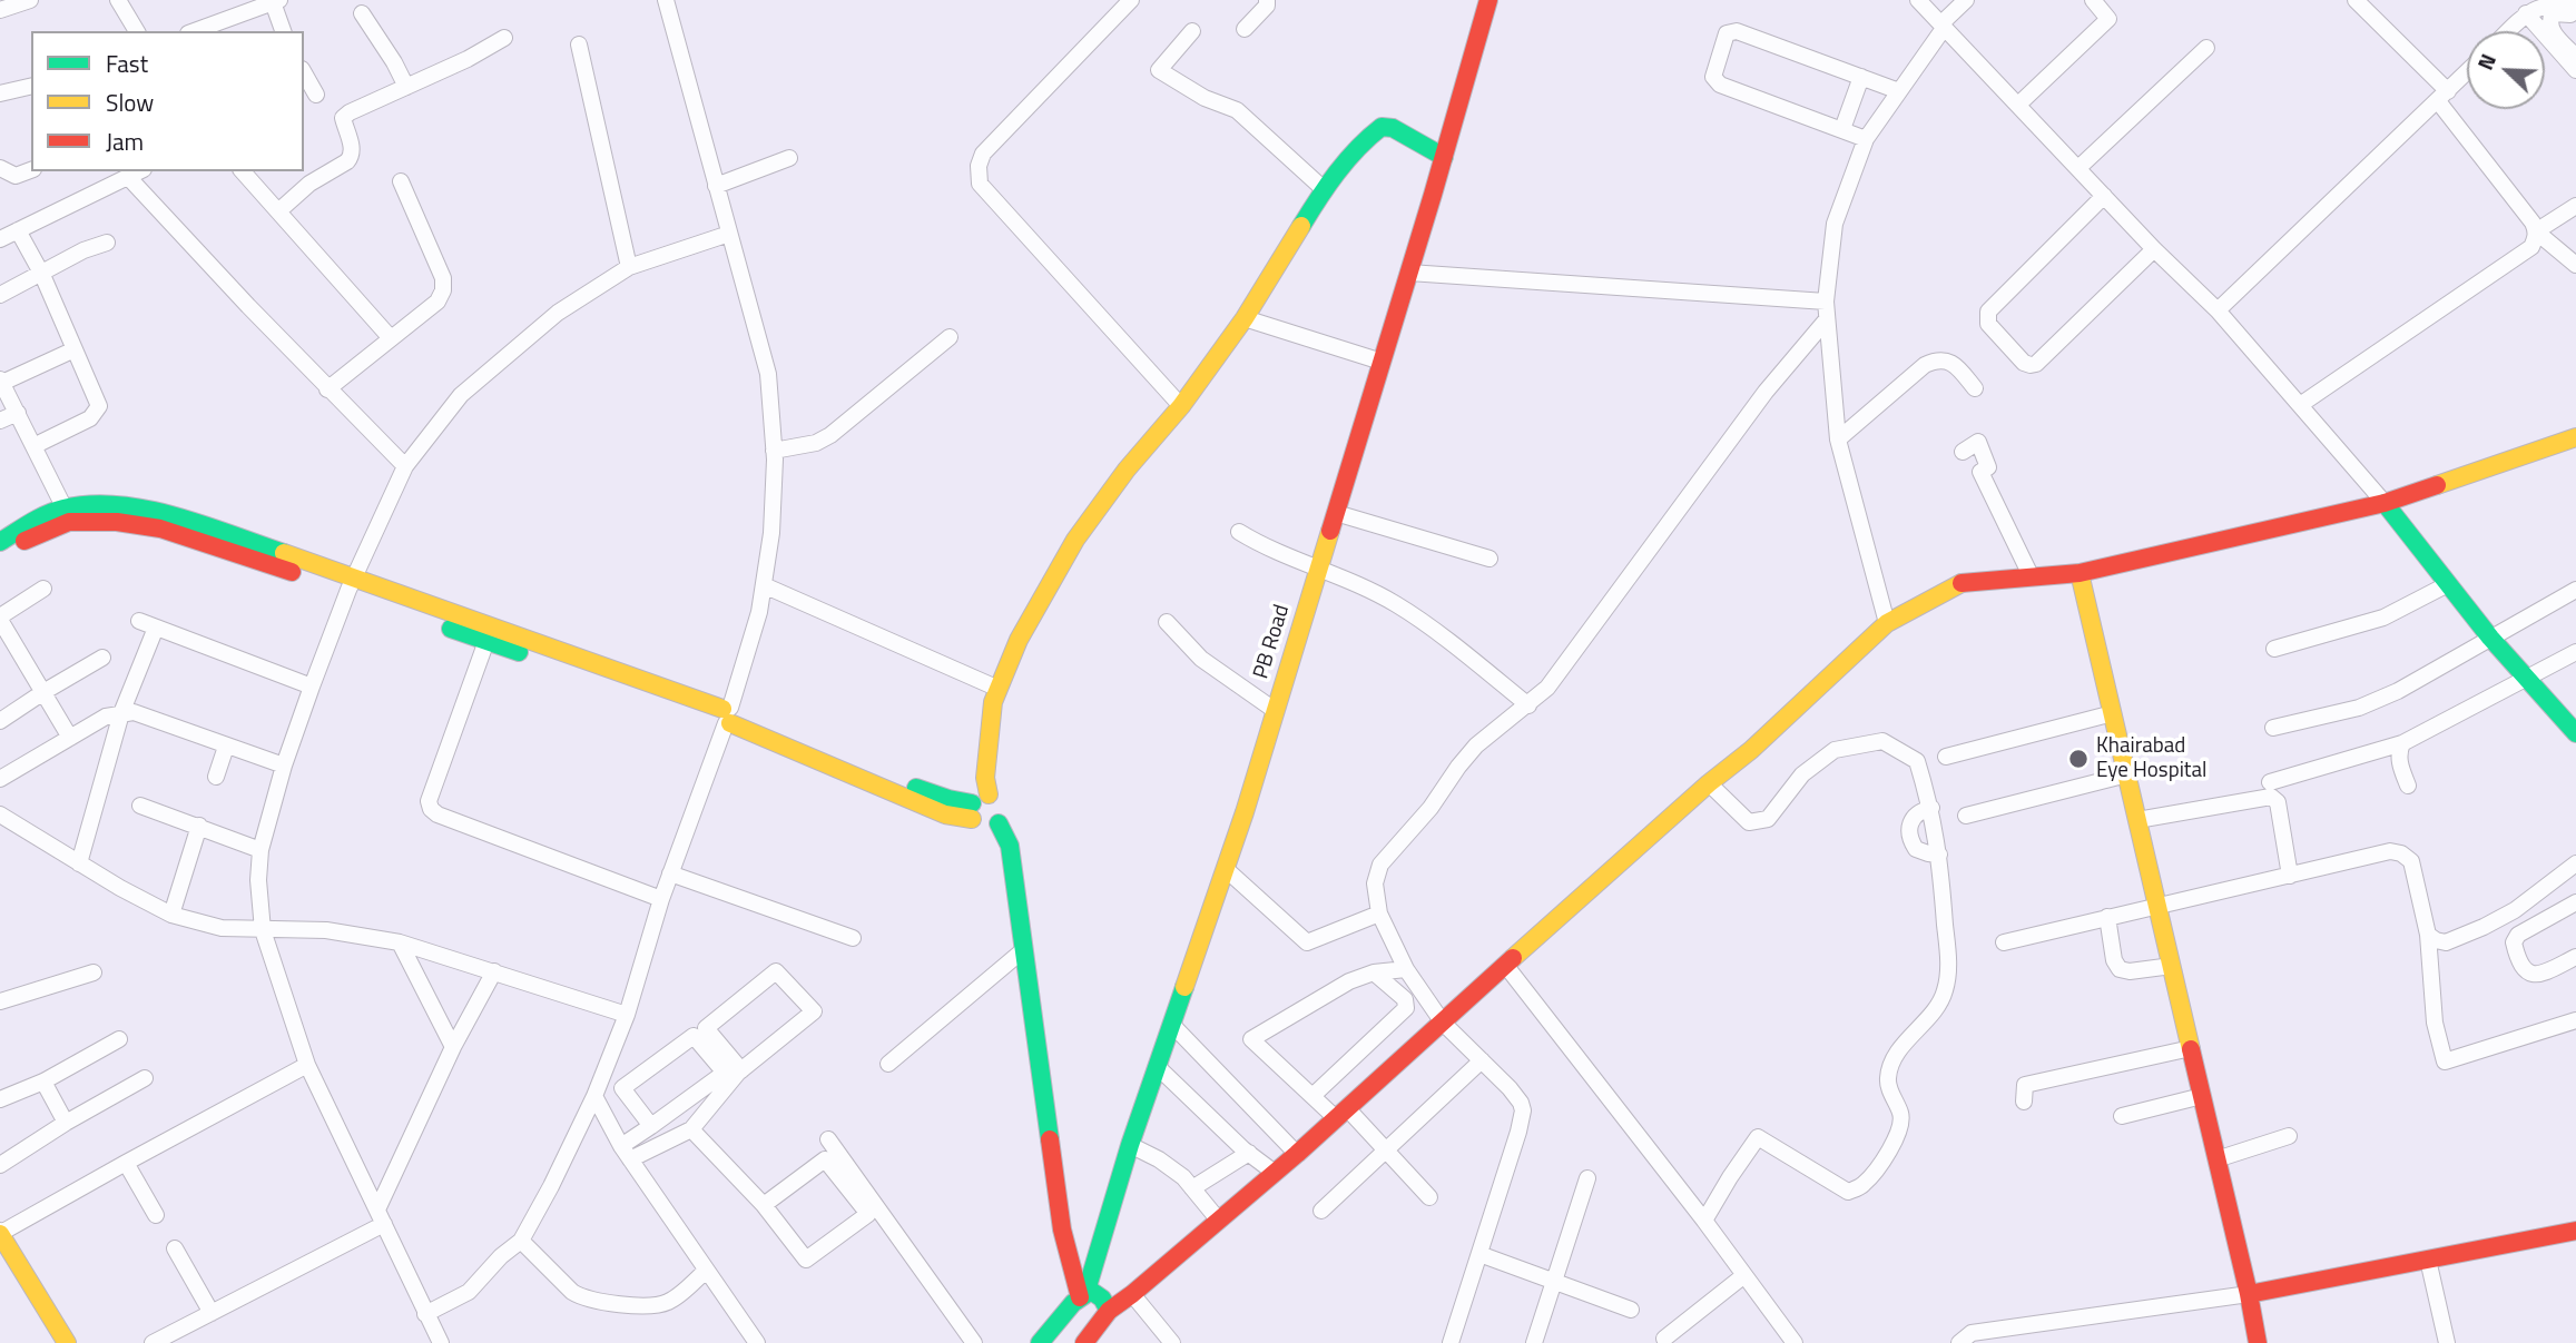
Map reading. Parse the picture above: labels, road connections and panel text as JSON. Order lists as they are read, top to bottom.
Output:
{
  "streets": {
    "street": ["PB Road"]
  },
  "places": ["Khairabad Eye Hospital"],
  "legend": ["Fast", "Slow", "Jam"],
  "north": "top left"
}
